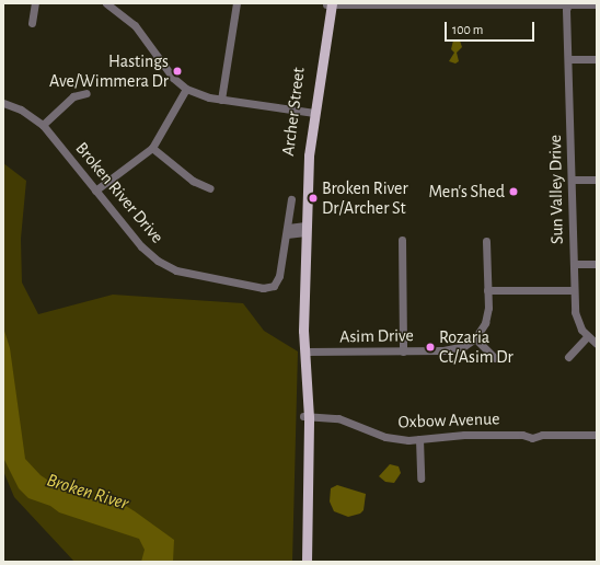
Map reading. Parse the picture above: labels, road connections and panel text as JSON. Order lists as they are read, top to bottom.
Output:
{
  "streets": {
    "main road": ["Archer Street"],
    "street": [
      "Sun Valley Drive",
      "Broken River Drive",
      "Asim Drive",
      "Oxbow Avenue"
    ]
  },
  "crossings": [
    ["Archer Street", "Asim Drive"],
    ["Archer Street", "Oxbow Avenue"]
  ],
  "water": ["Broken River"],
  "places": [
    "Hastings Ave/Wimmera Dr",
    "Men's Shed",
    "Broken River Dr/Archer St",
    "Rozaria Ct/Asim Dr"
  ],
  "scale_bar": "100 m"
}
